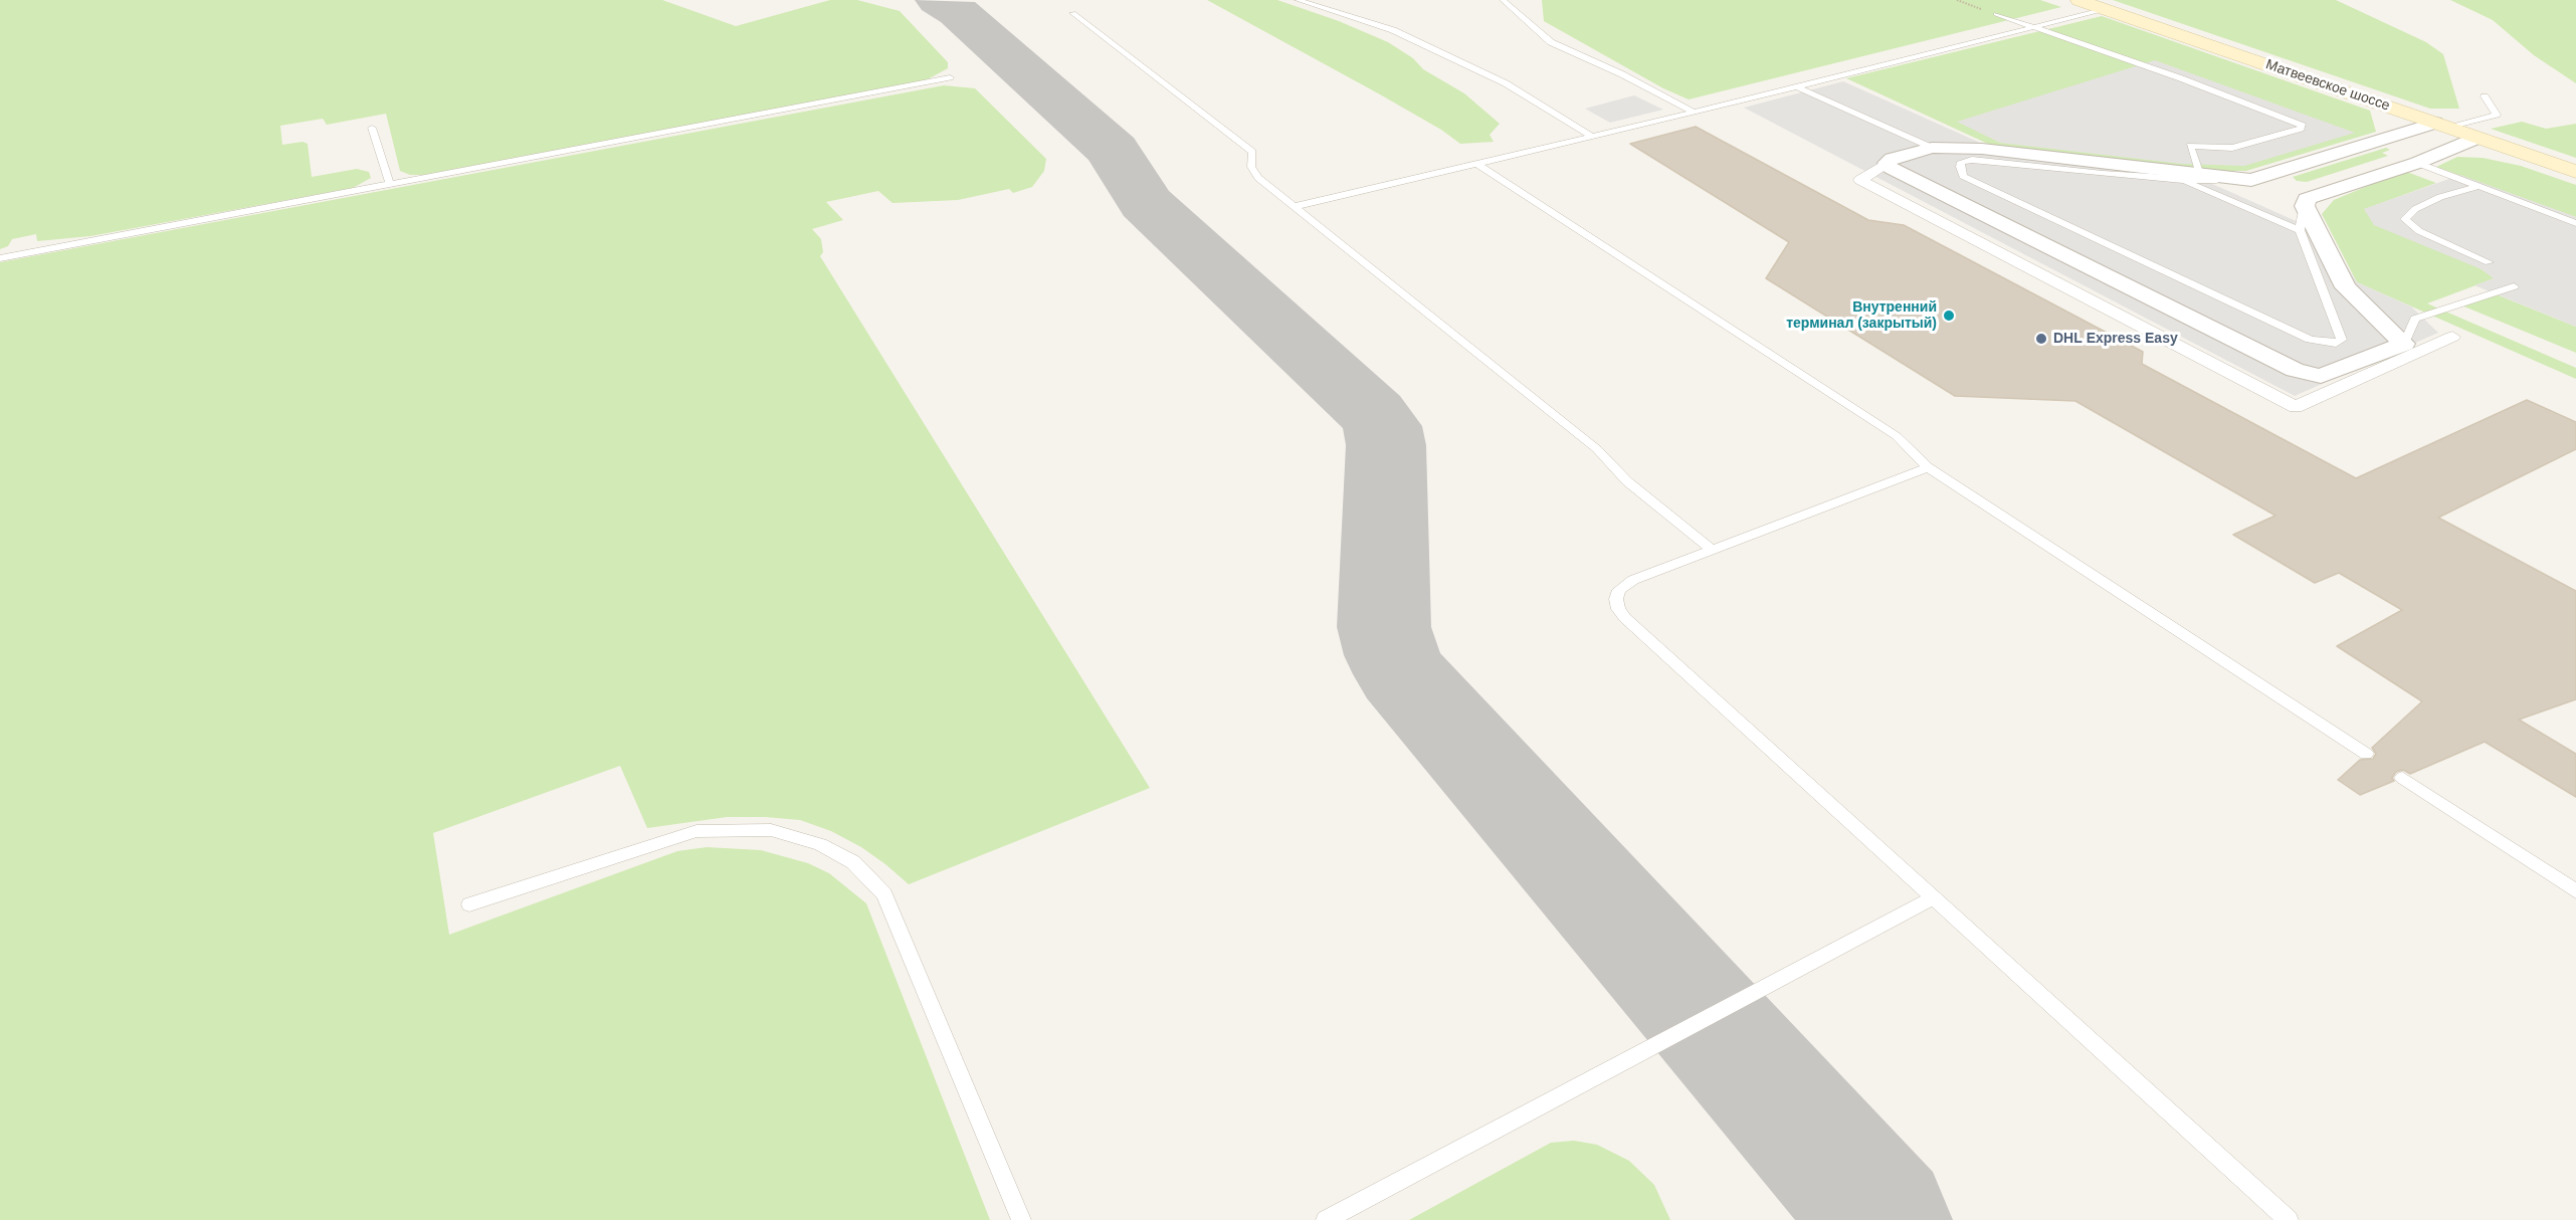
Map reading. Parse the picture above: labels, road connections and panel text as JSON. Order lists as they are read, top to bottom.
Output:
{
  "streets": {
    "main road": ["Матвеевское шоссе"]
  },
  "places": ["Внутренний терминал (закрытый)", "DHL Express Easy"]
}
